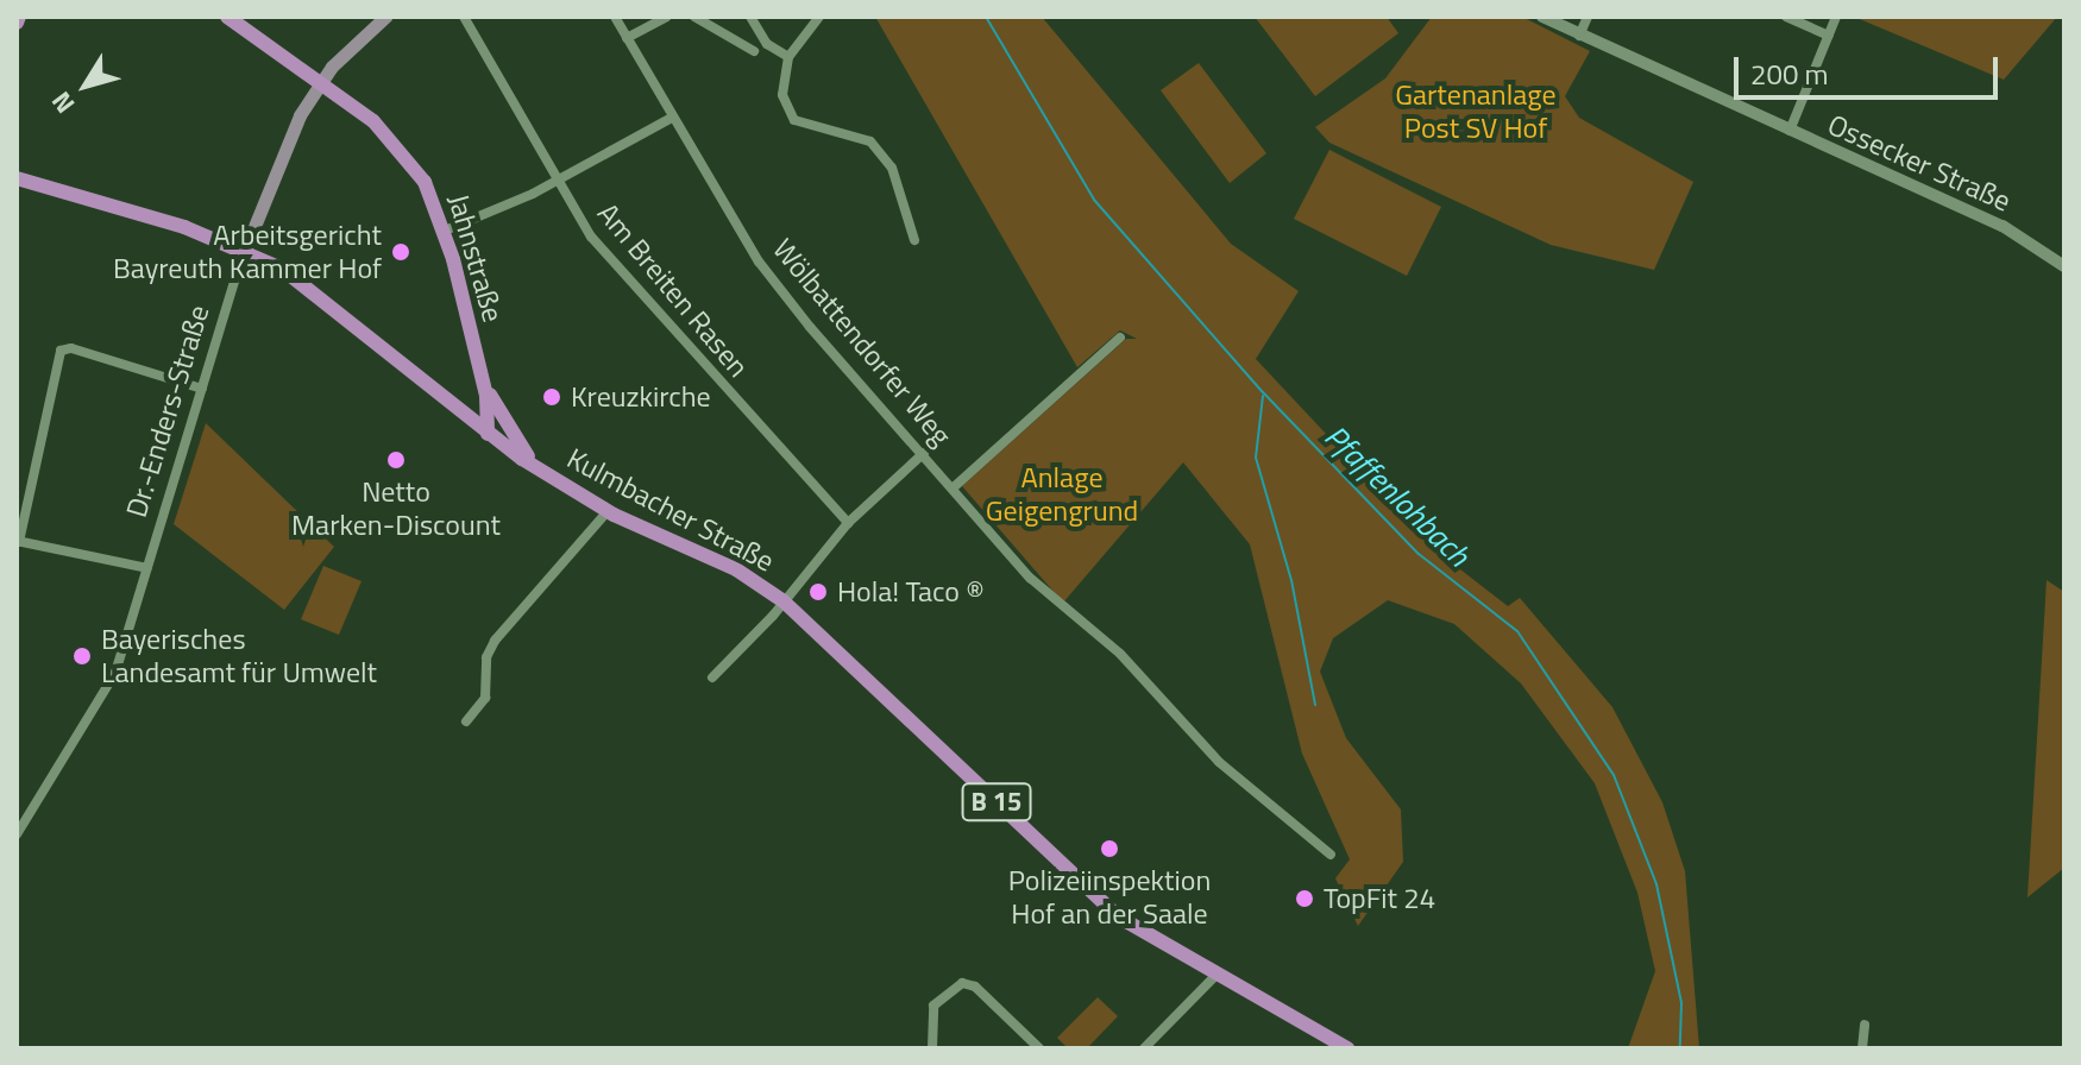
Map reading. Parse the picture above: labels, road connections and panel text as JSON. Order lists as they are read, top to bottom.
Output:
{
  "streets": {
    "main road": [
      "Jahnstraße",
      "Dr.-Enders-Straße",
      "Kulmbacher Straße",
      "B 15"
    ],
    "street": ["Ossecker Straße", "Am Breiten Rasen", "Wölbattendorfer Weg"]
  },
  "crossings": [
    ["Jahnstraße", "Dr.-Enders-Straße"],
    ["Jahnstraße", "Kulmbacher Straße"],
    ["Jahnstraße", "B 15"],
    ["Dr.-Enders-Straße", "Kulmbacher Straße"],
    ["Kulmbacher Straße", "B 15"]
  ],
  "water": ["Pfaffenlohbach"],
  "parks": ["Gartenanlage Post SV Hof", "Anlage Geigengrund"],
  "places": [
    "Arbeitsgericht Bayreuth Kammer Hof",
    "Kreuzkirche",
    "Netto Marken-Discount",
    "Hola! Taco ®",
    "Bayerisches Landesamt für Umwelt",
    "Polizeiinspektion Hof an der Saale",
    "TopFit 24"
  ],
  "scale_bar": "200 m",
  "north": "bottom left"
}
